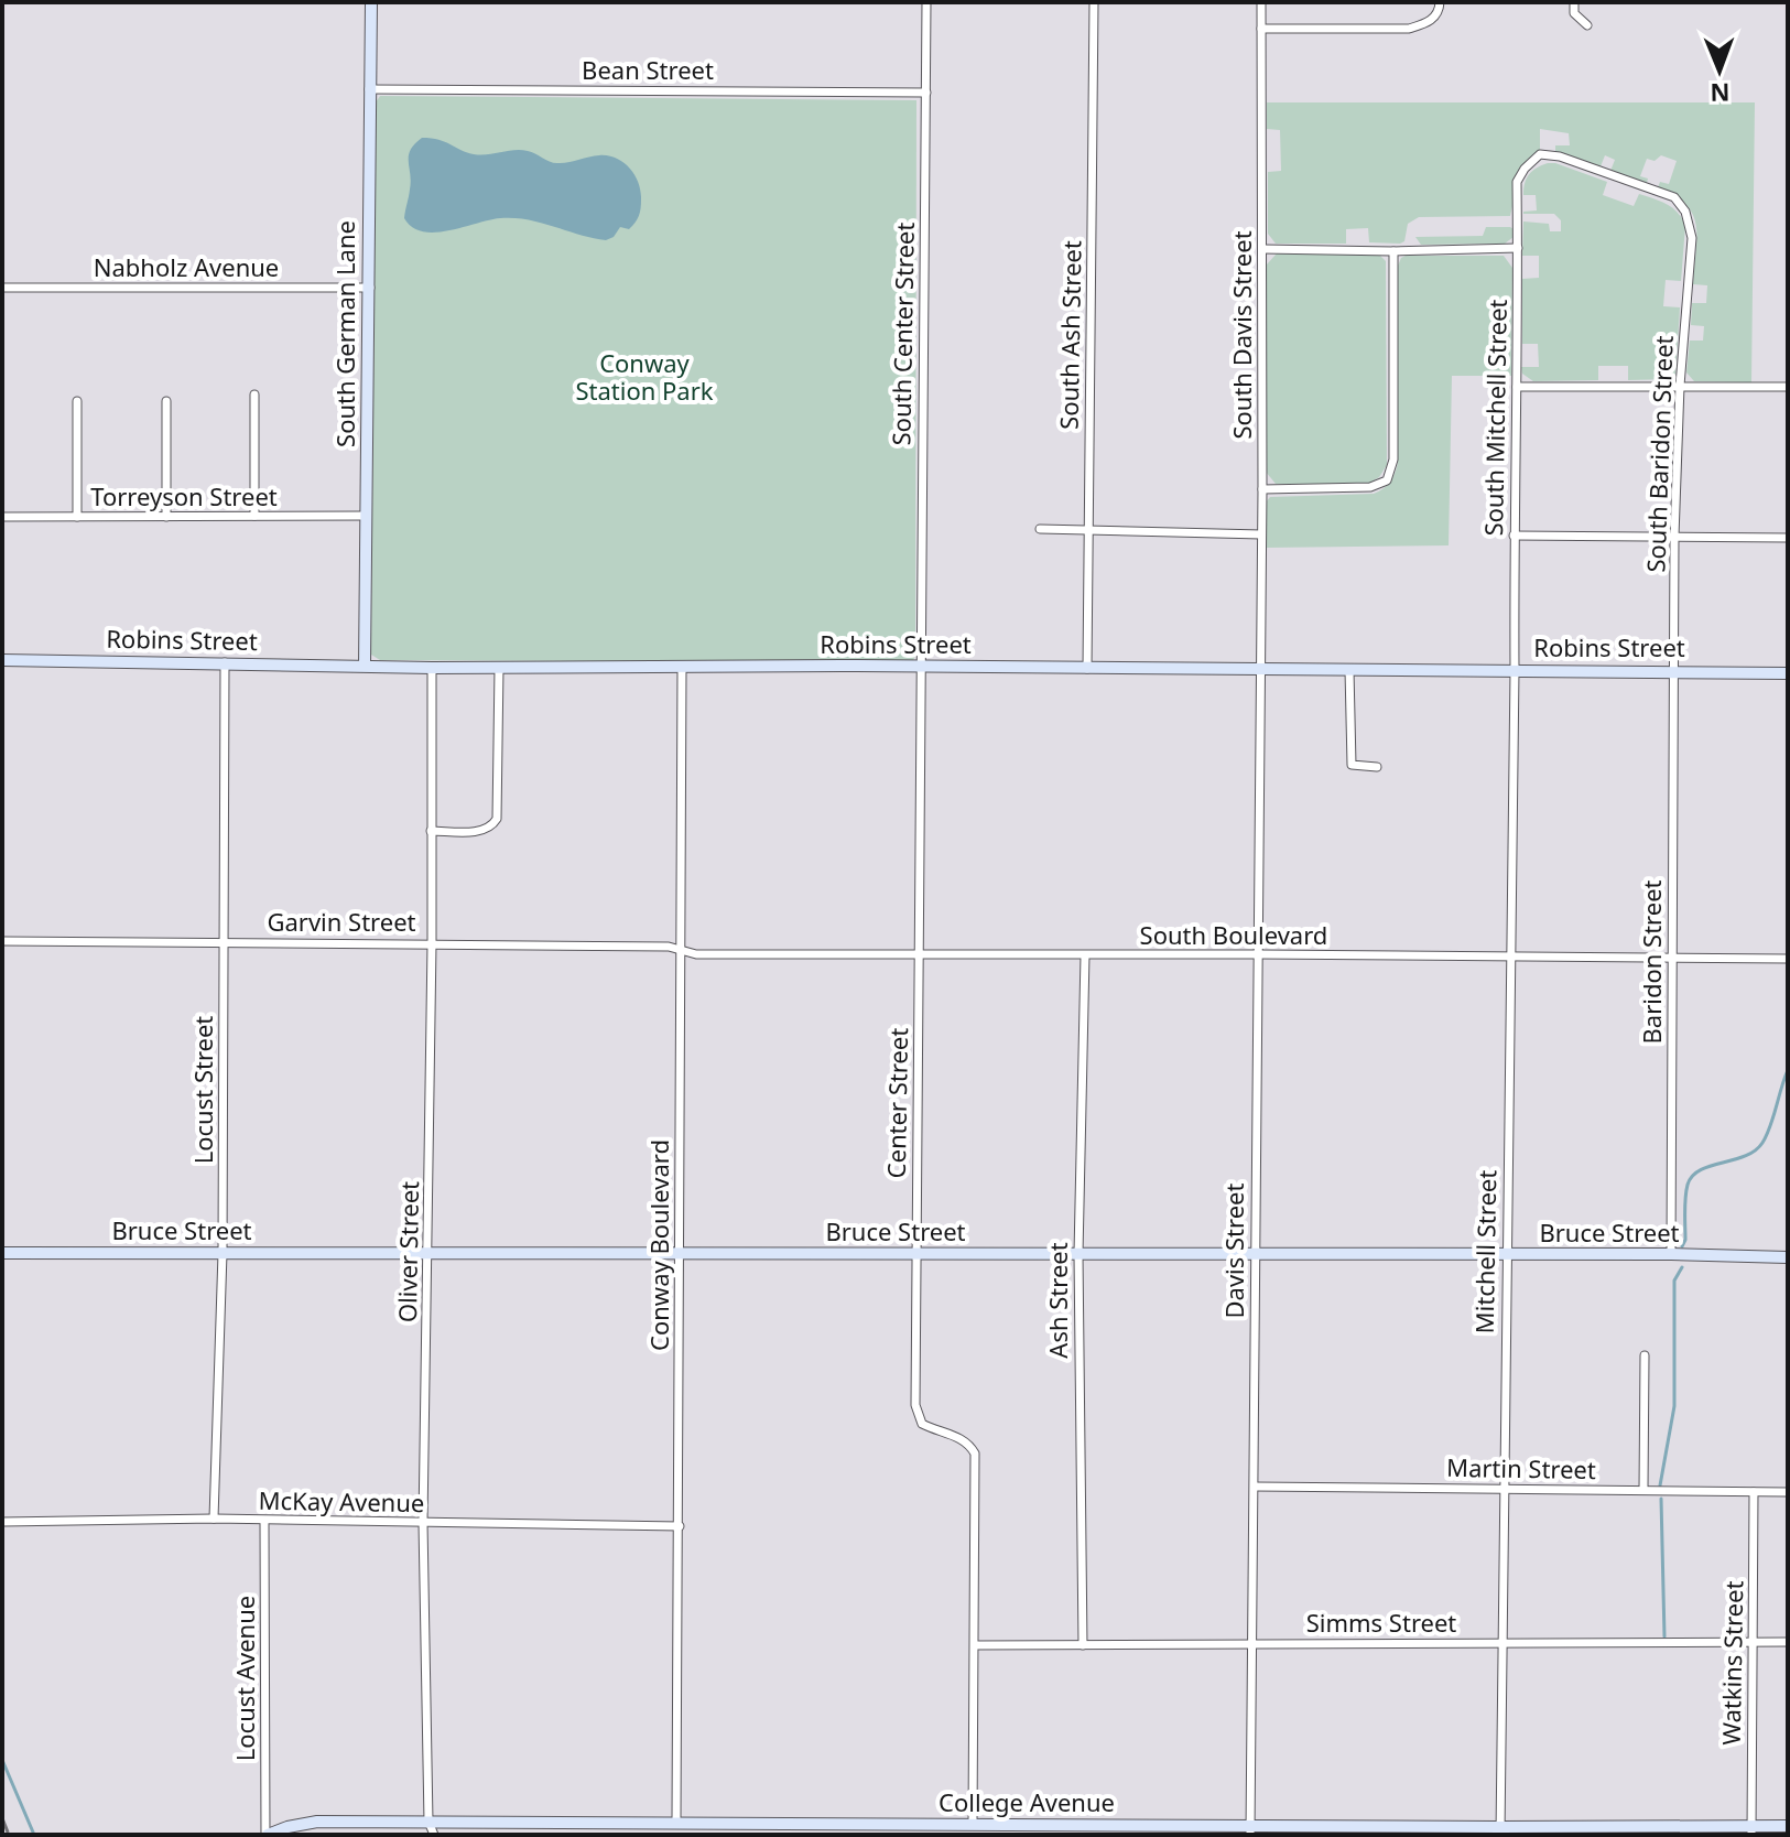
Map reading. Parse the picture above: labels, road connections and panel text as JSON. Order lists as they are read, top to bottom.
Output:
{
  "streets": {
    "street": [
      "Bean Street",
      "Nabholz Avenue",
      "South German Lane",
      "South Center Street",
      "South Ash Street",
      "South Davis Street",
      "South Mitchell Street",
      "South Baridon Street",
      "Torreyson Street",
      "Robins Street",
      "Garvin Street",
      "South Boulevard",
      "Baridon Street",
      "Locust Street",
      "Center Street",
      "Bruce Street",
      "Conway Boulevard",
      "Davis Street",
      "Oliver Street",
      "Mitchell Street",
      "Ash Street",
      "Martin Street",
      "McKay Avenue",
      "Simms Street",
      "Watkins Street",
      "Locust Avenue",
      "College Avenue"
    ]
  },
  "crossings": [
    ["Bean Street", "South German Lane"],
    ["Bean Street", "South Center Street"],
    ["Nabholz Avenue", "South German Lane"],
    ["South German Lane", "Torreyson Street"],
    ["South German Lane", "Robins Street"],
    ["South Center Street", "Robins Street"],
    ["South Center Street", "Center Street"],
    ["South Ash Street", "Robins Street"],
    ["South Davis Street", "Robins Street"],
    ["South Davis Street", "Davis Street"],
    ["South Mitchell Street", "South Baridon Street"],
    ["South Mitchell Street", "Robins Street"],
    ["South Mitchell Street", "Mitchell Street"],
    ["South Baridon Street", "Robins Street"],
    ["South Baridon Street", "Baridon Street"],
    ["Robins Street", "Baridon Street"],
    ["Robins Street", "Locust Street"],
    ["Robins Street", "Center Street"],
    ["Robins Street", "Conway Boulevard"],
    ["Robins Street", "Davis Street"],
    ["Robins Street", "Oliver Street"],
    ["Robins Street", "Mitchell Street"],
    ["Garvin Street", "South Boulevard"],
    ["Garvin Street", "Locust Street"],
    ["Garvin Street", "Conway Boulevard"],
    ["Garvin Street", "Oliver Street"],
    ["South Boulevard", "Baridon Street"],
    ["South Boulevard", "Center Street"],
    ["South Boulevard", "Conway Boulevard"],
    ["South Boulevard", "Davis Street"],
    ["South Boulevard", "Mitchell Street"],
    ["South Boulevard", "Ash Street"],
    ["Baridon Street", "Bruce Street"],
    ["Locust Street", "Bruce Street"],
    ["Locust Street", "McKay Avenue"],
    ["Center Street", "Bruce Street"],
    ["Center Street", "Simms Street"],
    ["Center Street", "College Avenue"],
    ["Bruce Street", "Conway Boulevard"],
    ["Bruce Street", "Davis Street"],
    ["Bruce Street", "Oliver Street"],
    ["Bruce Street", "Mitchell Street"],
    ["Bruce Street", "Ash Street"],
    ["Conway Boulevard", "McKay Avenue"],
    ["Conway Boulevard", "College Avenue"],
    ["Davis Street", "Martin Street"],
    ["Davis Street", "Simms Street"],
    ["Davis Street", "College Avenue"],
    ["Oliver Street", "McKay Avenue"],
    ["Oliver Street", "College Avenue"],
    ["Mitchell Street", "Martin Street"],
    ["Mitchell Street", "Simms Street"],
    ["Mitchell Street", "College Avenue"],
    ["Ash Street", "Simms Street"],
    ["Martin Street", "Watkins Street"],
    ["McKay Avenue", "Locust Avenue"],
    ["Simms Street", "Watkins Street"],
    ["Watkins Street", "College Avenue"],
    ["Locust Avenue", "College Avenue"]
  ],
  "parks": ["Conway Station Park"],
  "north": "bottom"
}
